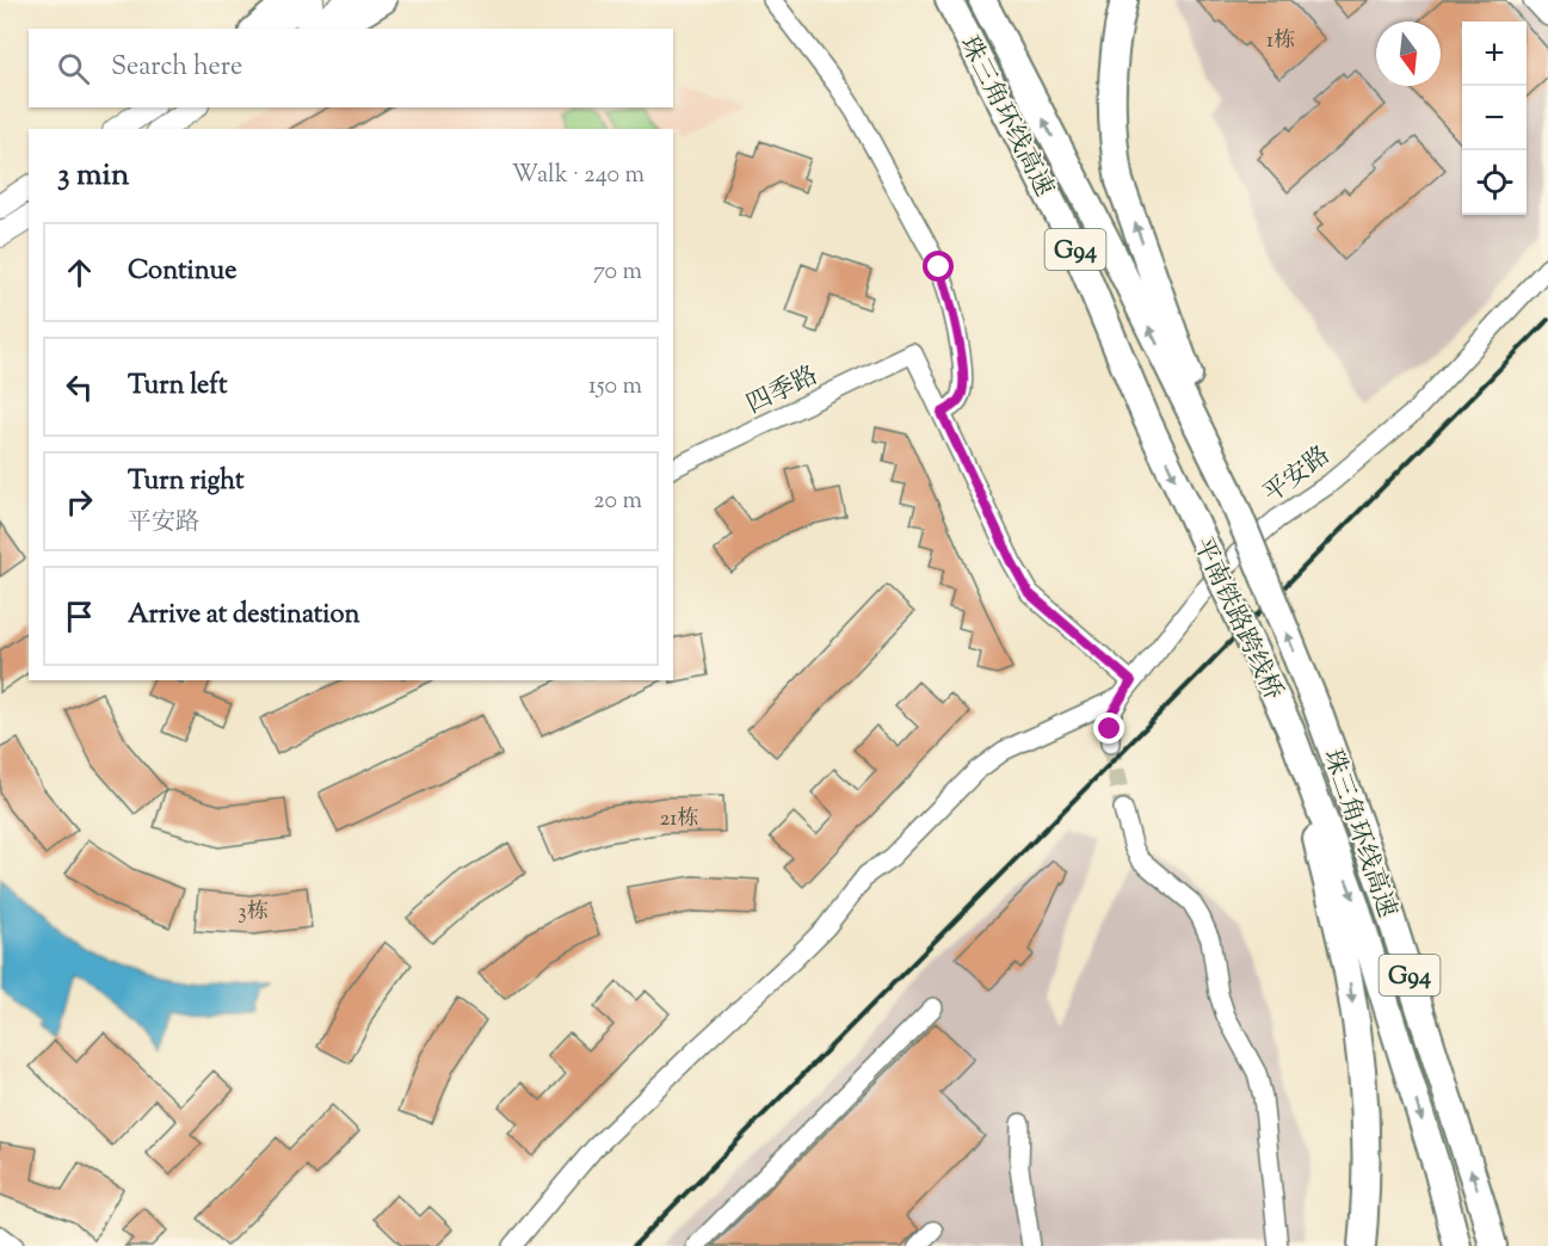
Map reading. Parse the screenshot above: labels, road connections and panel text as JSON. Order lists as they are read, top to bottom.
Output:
{
  "streets": {
    "highway": ["珠三角环线高速", "G94", "平南铁路跨线桥"],
    "street": ["四季路", "平安路"]
  },
  "crossings": [
    ["珠三角环线高速", "平南铁路跨线桥"]
  ],
  "house_numbers": ["1栋", "21栋", "3栋"],
  "north": "bottom",
  "page": {
    "map_buttons": ["+", "−"],
    "search": "Search here",
    "heading": ["3 min", "Walk · 240 m"],
    "list": [
      ["Continue", "70 m"],
      ["Turn left", "150 m"],
      ["Turn right", "平安路", "20 m"],
      "Arrive at destination"
    ]
  }
}
